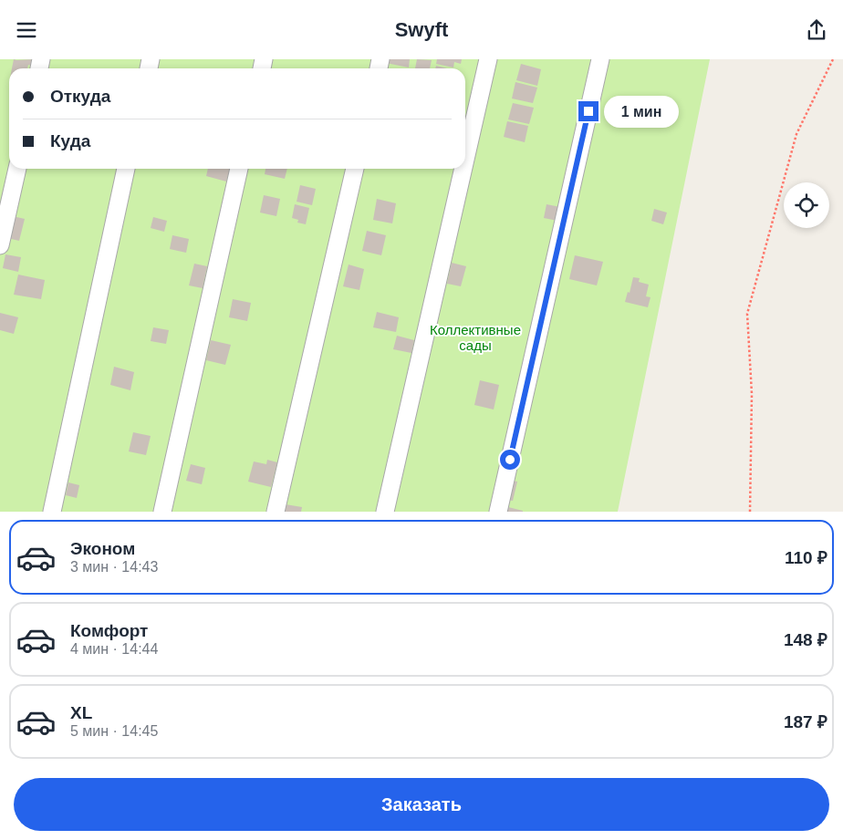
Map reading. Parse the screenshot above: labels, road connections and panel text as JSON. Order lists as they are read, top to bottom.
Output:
{
  "parks": ["Коллективные сады"],
  "page": {
    "header": "Swyft",
    "banner": ["Откуда", "Куда"],
    "bubble": "1 мин",
    "list": [
      {
        "name": "Эконом",
        "note": "3 мин · 14:43",
        "value": "110 ₽"
      },
      {
        "name": "Комфорт",
        "note": "4 мин · 14:44",
        "value": "148 ₽"
      },
      {
        "name": "XL",
        "note": "5 мин · 14:45",
        "value": "187 ₽"
      }
    ],
    "buttons": "Заказать"
  }
}
